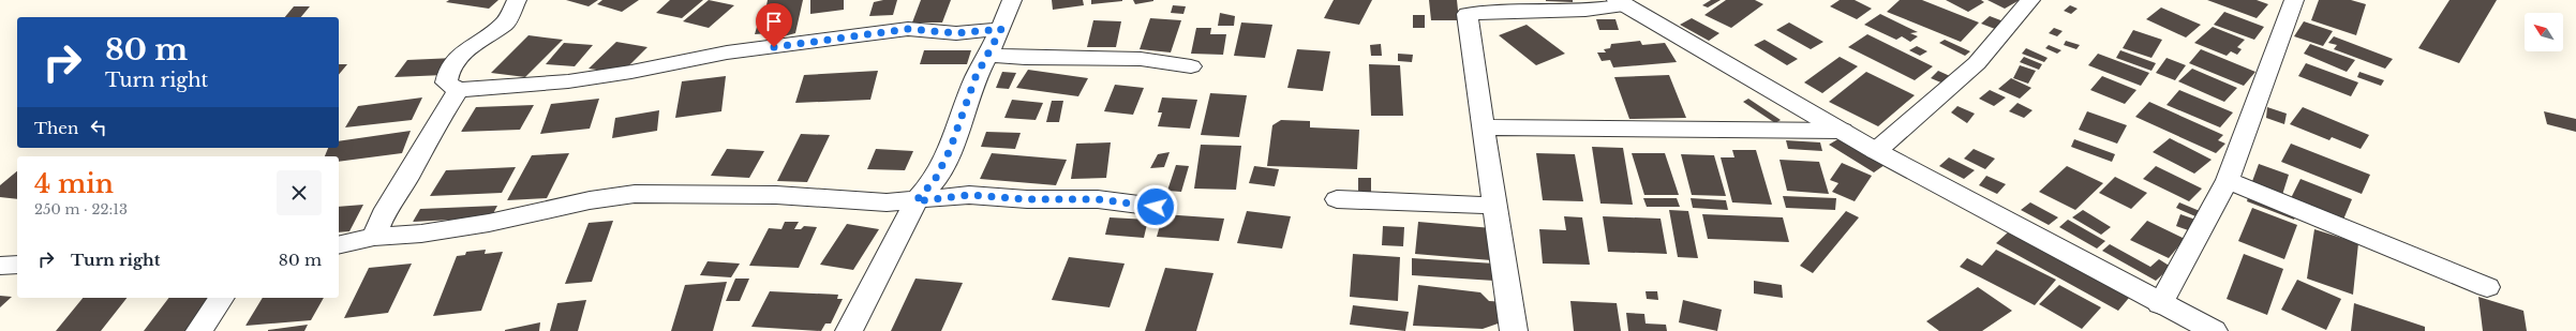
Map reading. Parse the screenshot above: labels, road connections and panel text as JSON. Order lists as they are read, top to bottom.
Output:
{
  "north": "top left",
  "page": {
    "turn": ["80 m", "Turn right"],
    "then": "Then",
    "heading": ["4 min", "250 m · 22:13"],
    "list": [
      {
        "name": "Turn right",
        "value": "80 m"
      }
    ]
  }
}
